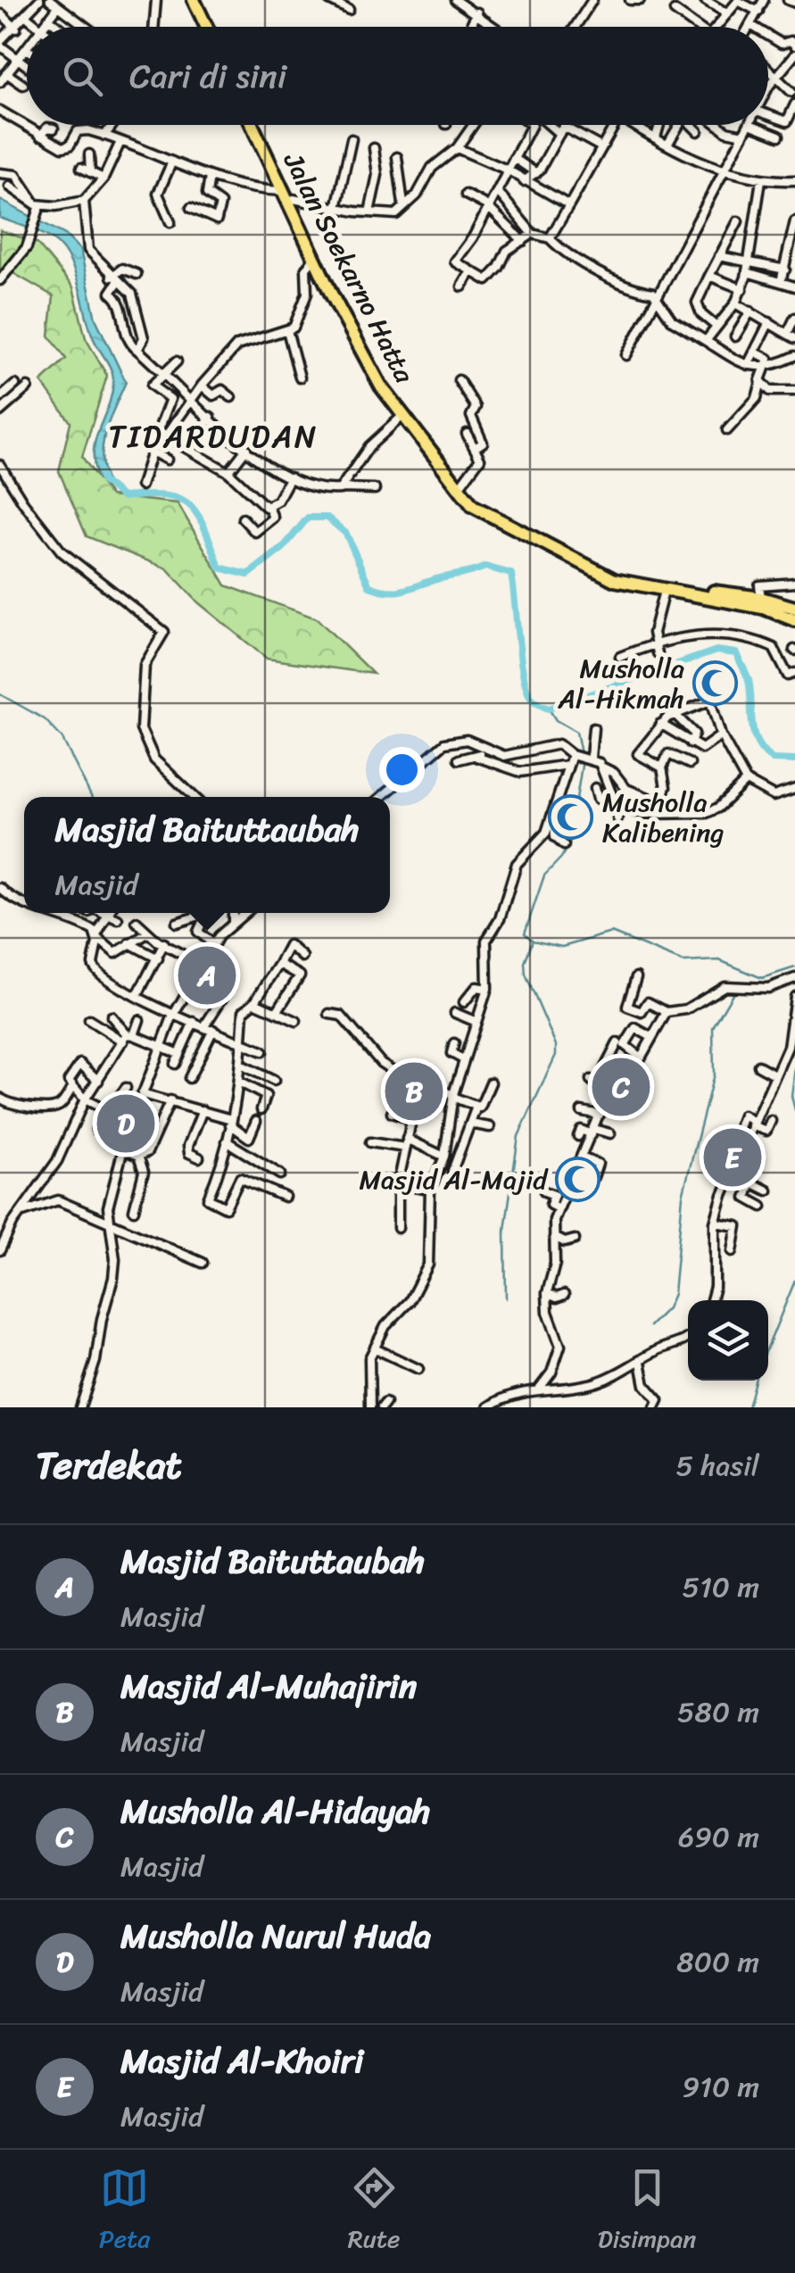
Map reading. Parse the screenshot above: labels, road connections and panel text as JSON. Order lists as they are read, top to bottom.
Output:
{
  "streets": {
    "highway": ["Jalan Soekarno Hatta"]
  },
  "districts": ["TIDARDUDAN"],
  "places": {
    "mosque": ["Musholla Al-Hikmah", "Musholla Kalibening", "Masjid Al-Majid"]
  },
  "page": {
    "search": "Cari di sini",
    "popup": ["Masjid Baituttaubah", "Masjid"],
    "pins": [
      "A",
      "C",
      "B",
      "D",
      "E"
    ],
    "heading": ["Terdekat", "5 hasil"],
    "list": [
      {
        "mark": "A",
        "name": "Masjid Baituttaubah",
        "note": "Masjid",
        "value": "510 m"
      },
      {
        "mark": "B",
        "name": "Masjid Al-Muhajirin",
        "note": "Masjid",
        "value": "580 m"
      },
      {
        "mark": "C",
        "name": "Musholla Al-Hidayah",
        "note": "Masjid",
        "value": "690 m"
      },
      {
        "mark": "D",
        "name": "Musholla Nurul Huda",
        "note": "Masjid",
        "value": "800 m"
      },
      {
        "mark": "E",
        "name": "Masjid Al-Khoiri",
        "note": "Masjid",
        "value": "910 m"
      }
    ],
    "nav": ["Peta", "Rute", "Disimpan"]
  }
}
